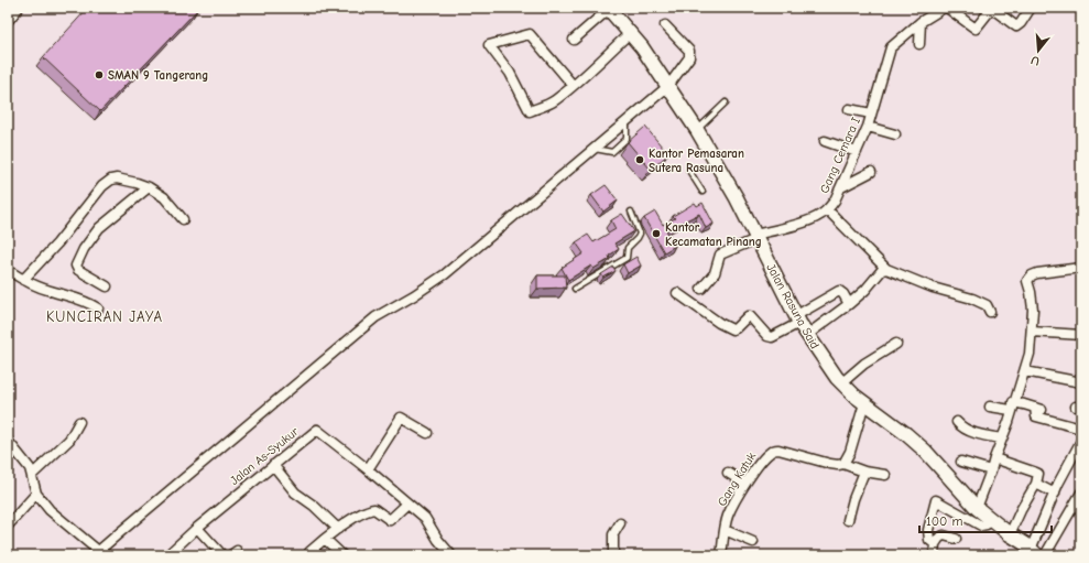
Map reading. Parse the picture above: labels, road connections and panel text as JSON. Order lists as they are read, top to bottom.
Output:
{
  "streets": {
    "main road": ["Jalan Rasuna Said"],
    "street": ["Gang Cemara I", "Jalan As-Syukur", "Gang Katuk"]
  },
  "crossings": [
    ["Gang Cemara I", "Jalan Rasuna Said"]
  ],
  "districts": ["KUNCIRAN JAYA"],
  "places": ["SMAN 9 Tangerang", "Kantor Pemasaran Sutera Rasuna", "Kantor Kecamatan Pinang"],
  "scale_bar": "100 m",
  "north": "bottom"
}
